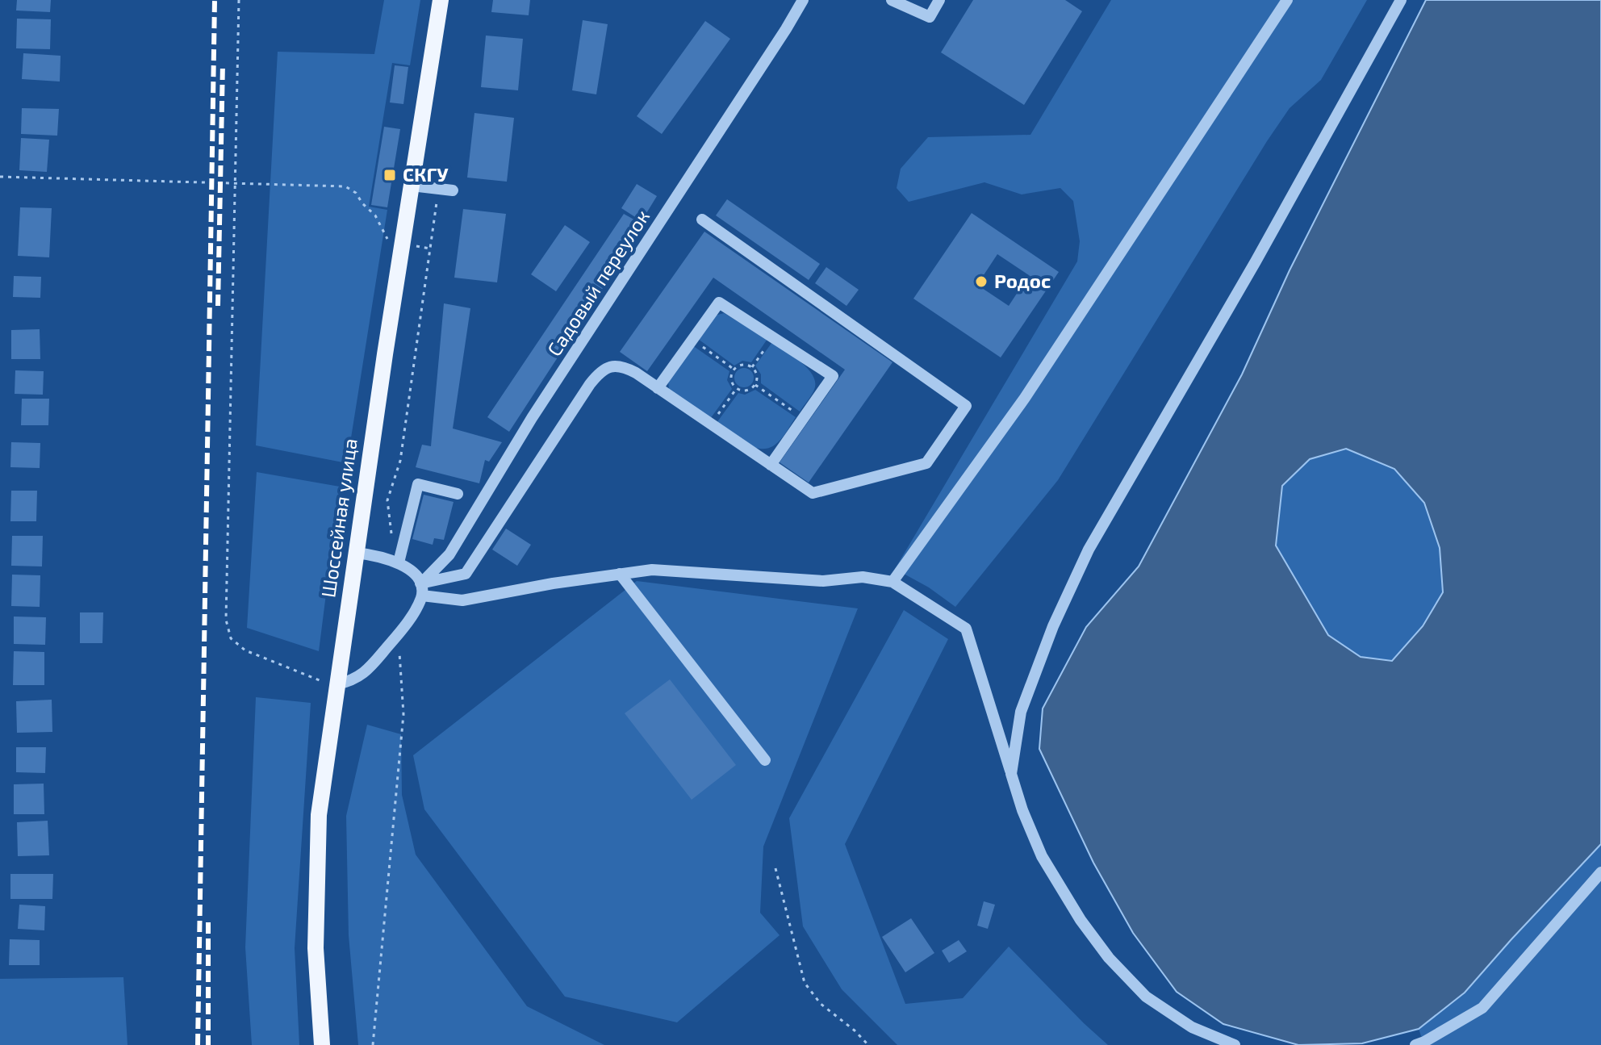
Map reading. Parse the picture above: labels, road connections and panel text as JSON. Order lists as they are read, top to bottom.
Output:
{
  "streets": {
    "main road": ["Шоссейная улица"],
    "street": ["Садовый переулок"]
  },
  "places": {
    "transit": ["СКГУ"],
    "other": ["Родос"]
  }
}
